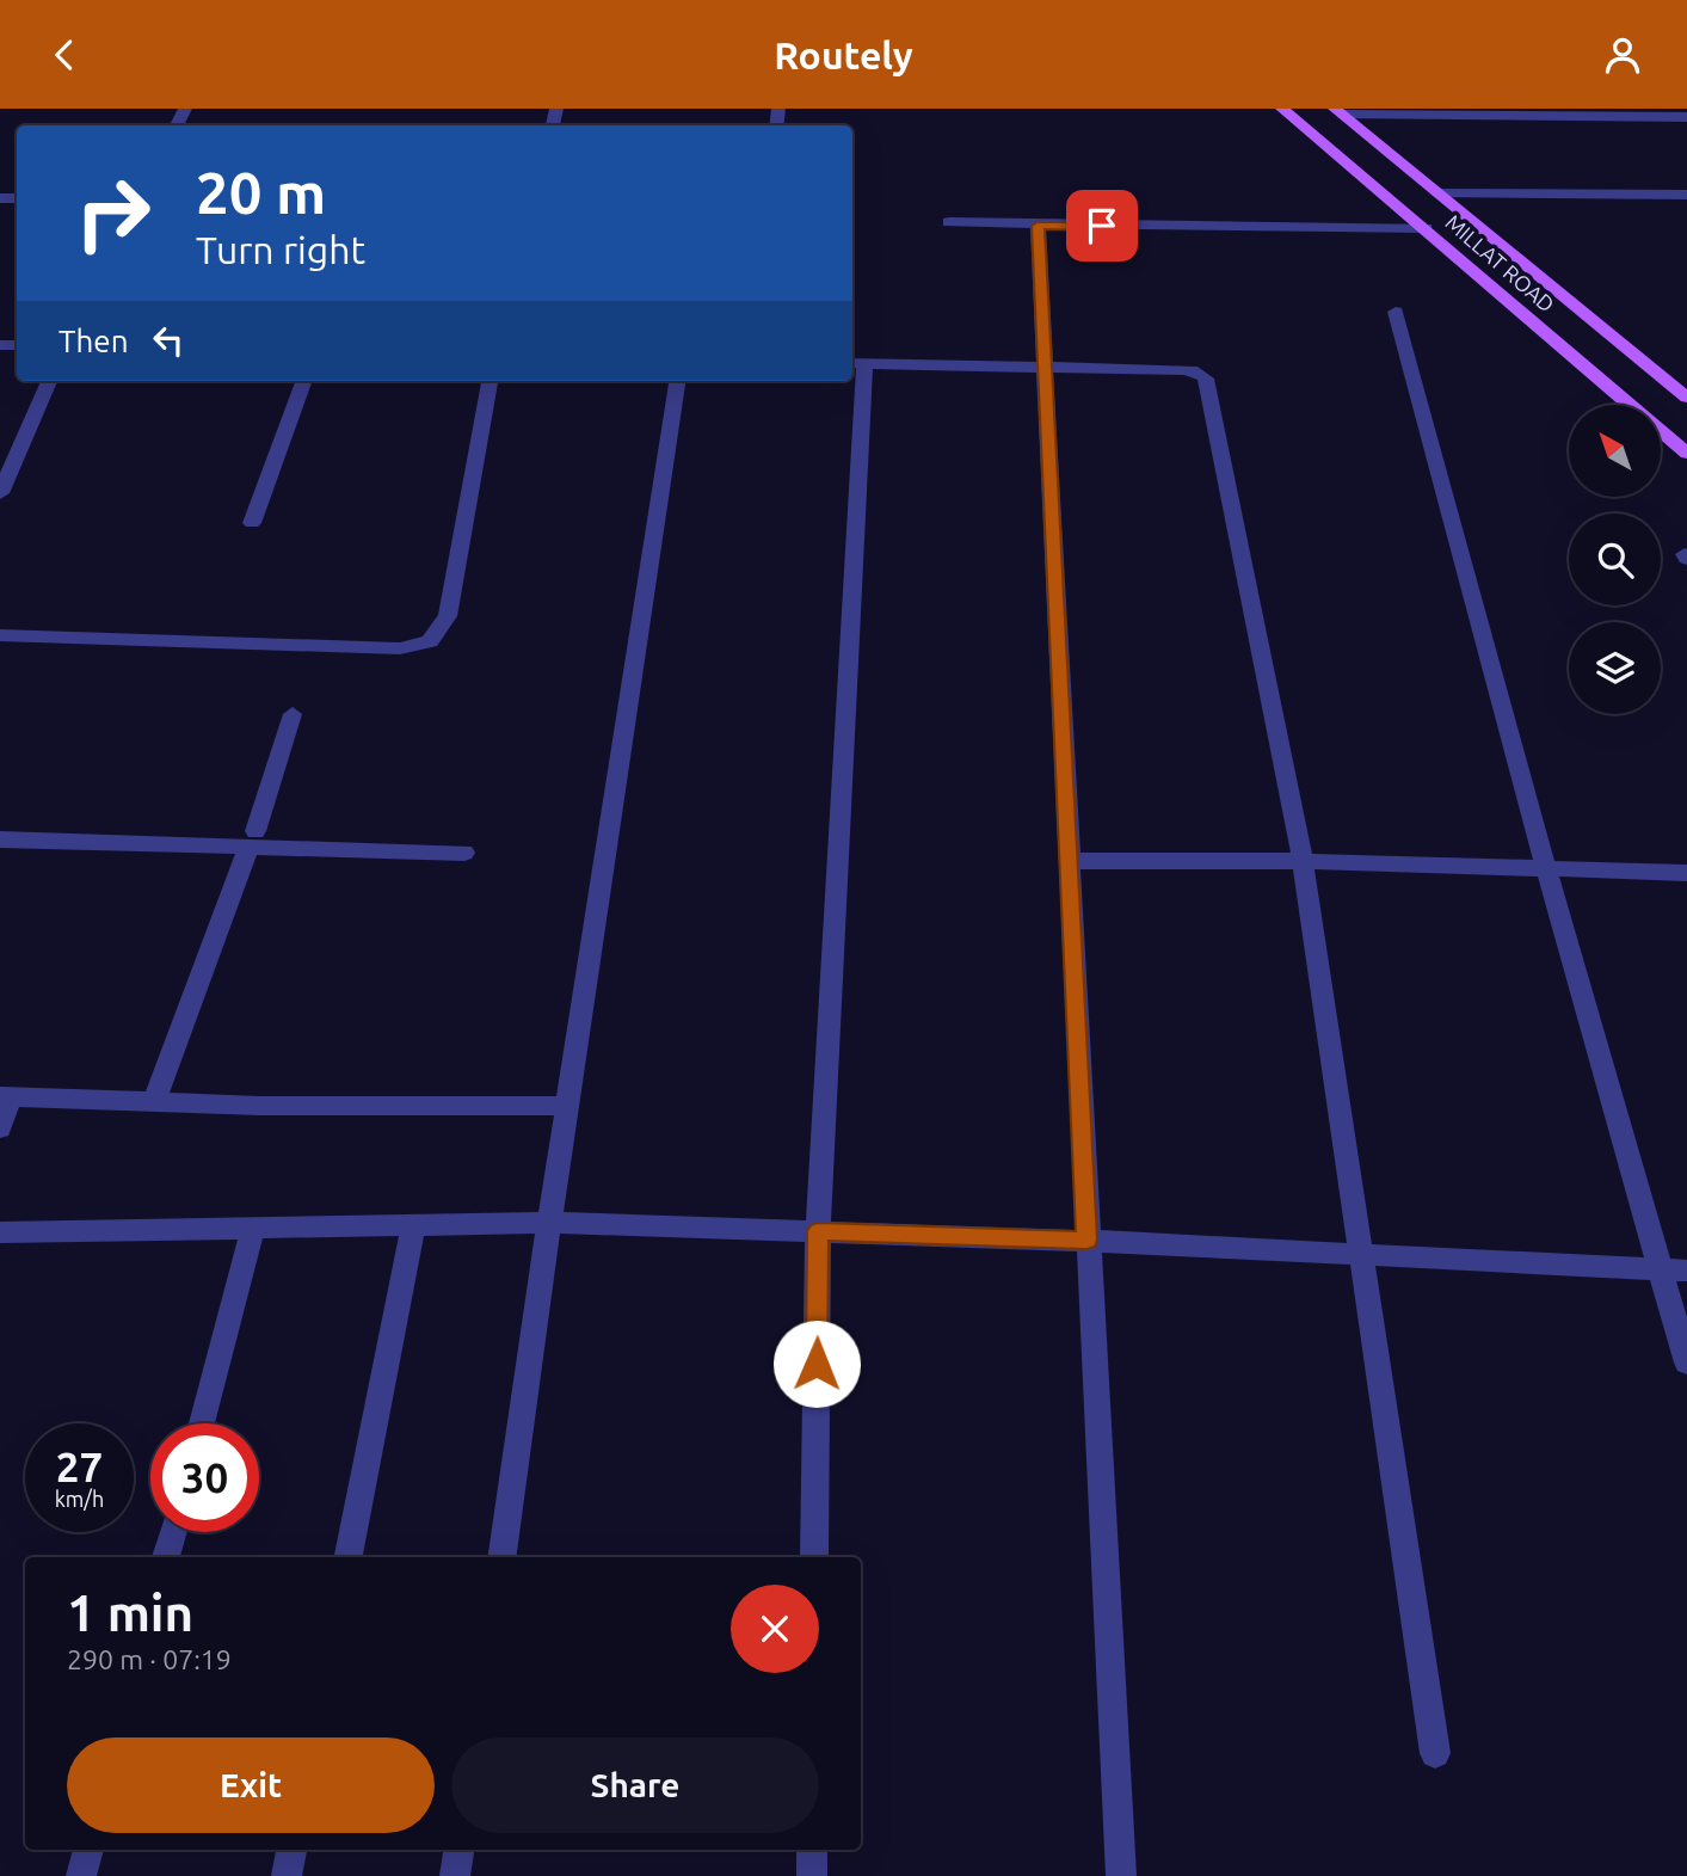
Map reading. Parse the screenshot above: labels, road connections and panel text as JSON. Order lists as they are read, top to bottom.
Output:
{
  "streets": {
    "main road": ["MILLAT ROAD"]
  },
  "north": "top left",
  "page": {
    "header": "Routely",
    "turn": ["20 m", "Turn right"],
    "then": "Then",
    "speed": "27 km/h",
    "limit": "30",
    "heading": ["1 min", "290 m · 07:19"],
    "buttons": ["Exit", "Share"]
  }
}
